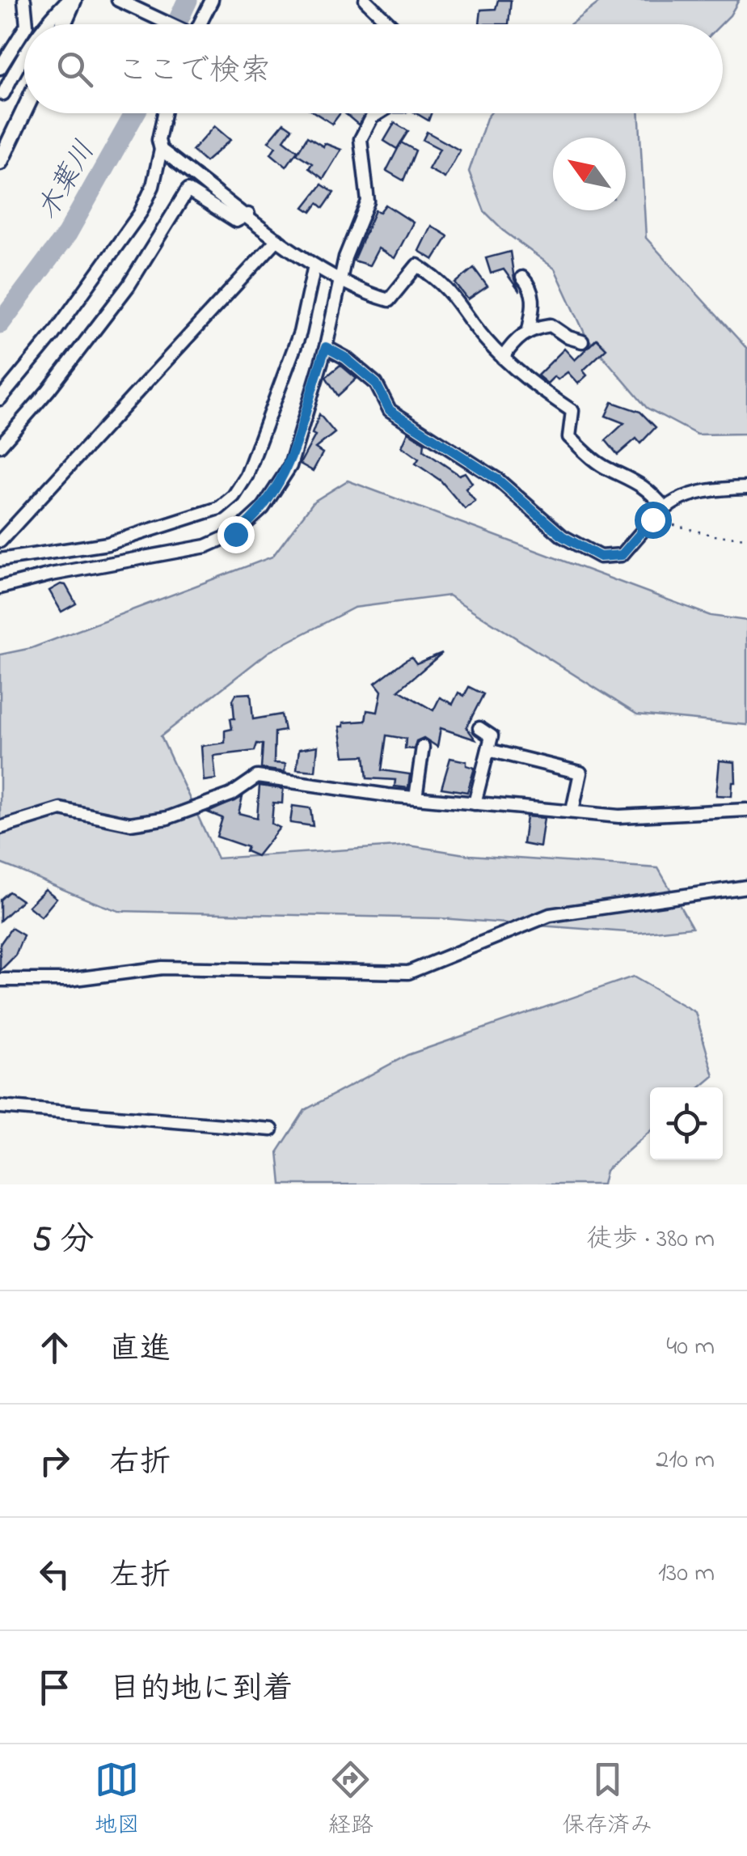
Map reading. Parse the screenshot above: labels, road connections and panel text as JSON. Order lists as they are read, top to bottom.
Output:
{
  "water": ["木葉川"],
  "north": "top left",
  "page": {
    "search": "ここで検索",
    "heading": ["5 分", "徒歩 · 380 m"],
    "list": [
      ["直進", "40 m"],
      ["右折", "210 m"],
      ["左折", "130 m"],
      "目的地に到着"
    ],
    "nav": ["地図", "経路", "保存済み"]
  }
}
